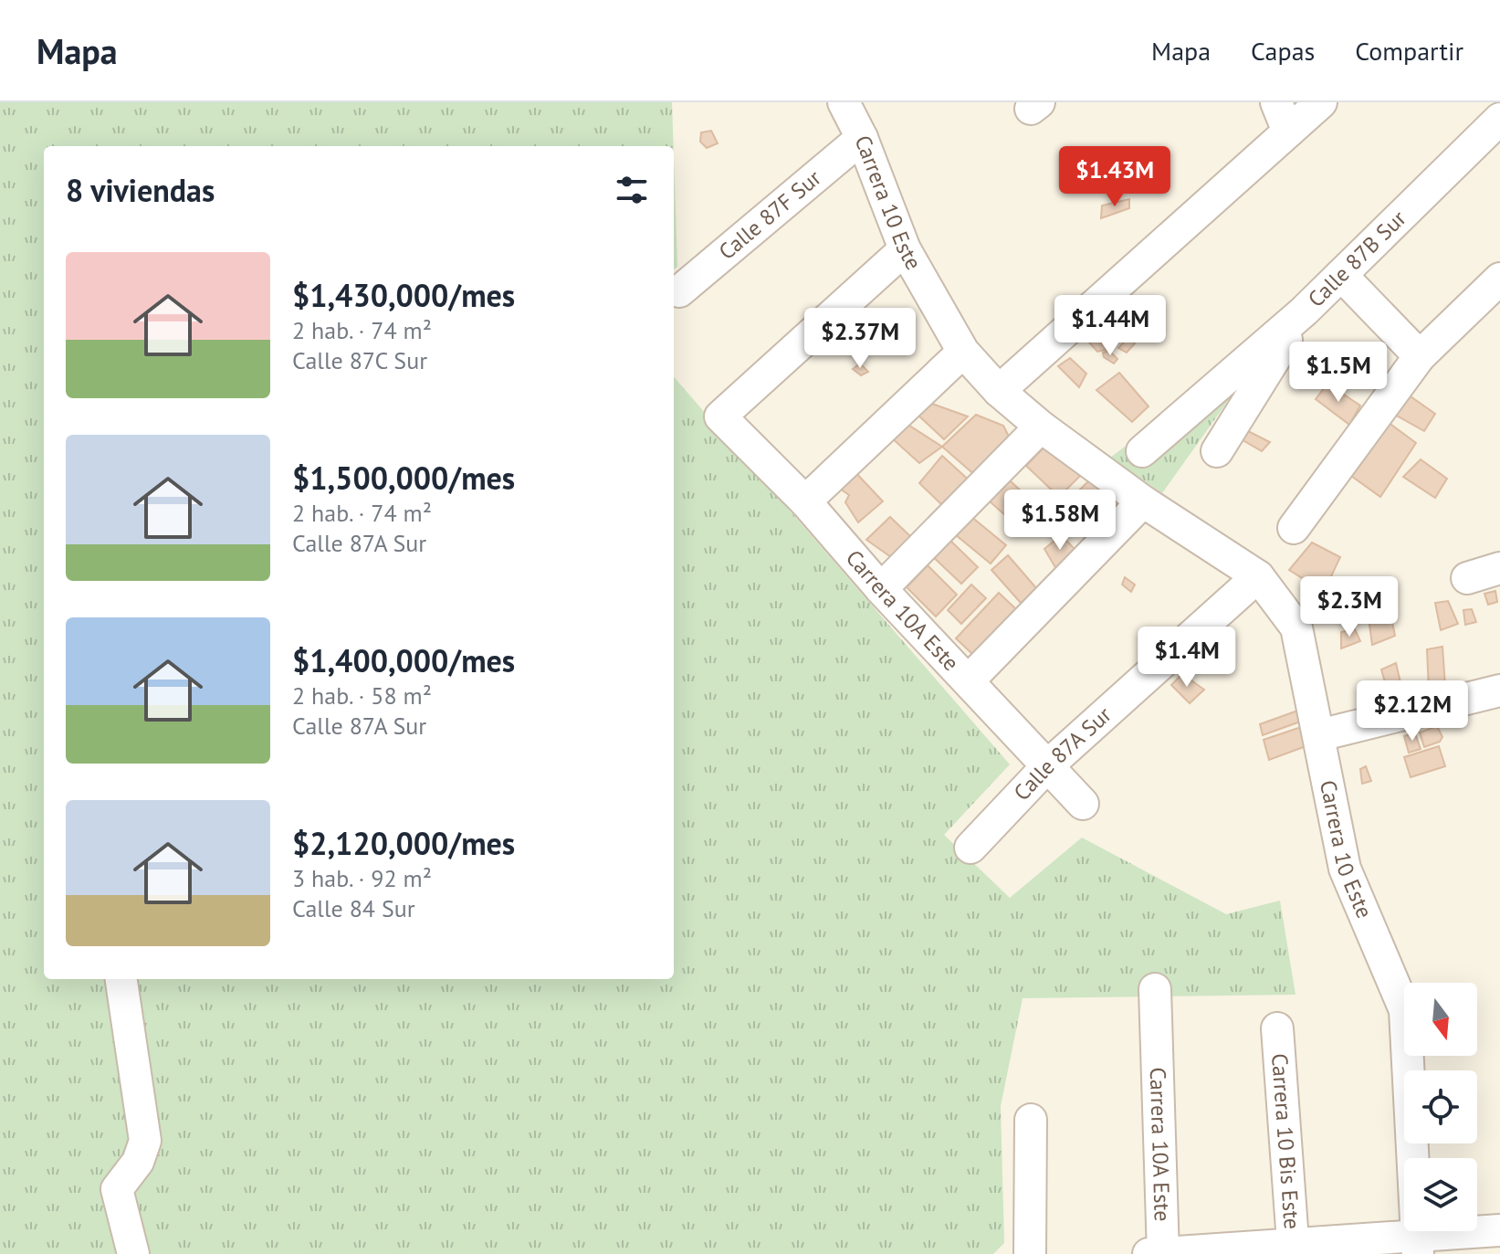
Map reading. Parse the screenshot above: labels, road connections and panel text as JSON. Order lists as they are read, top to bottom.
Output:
{
  "streets": {
    "street": [
      "Carrera 10 Este",
      "Calle 87F Sur",
      "Calle 87B Sur",
      "Carrera 10A Este",
      "Calle 87A Sur",
      "Carrera 10 Bis Este"
    ]
  },
  "crossings": [
    ["Carrera 10 Este", "Calle 87F Sur"],
    ["Carrera 10 Este", "Carrera 10A Este"],
    ["Carrera 10 Este", "Calle 87A Sur"],
    ["Carrera 10A Este", "Calle 87A Sur"]
  ],
  "north": "bottom",
  "page": {
    "header": "Mapa",
    "nav": ["Mapa", "Capas", "Compartir"],
    "price": [
      "$1.43M",
      "$1.44M",
      "$2.37M",
      "$1.5M",
      "$1.58M",
      "$2.3M",
      "$1.4M",
      "$2.12M"
    ],
    "heading": "8 viviendas",
    "list": [
      {
        "name": "$1,430,000/mes",
        "note": "2 hab. · 74 m² · Calle 87C Sur"
      },
      {
        "name": "$1,500,000/mes",
        "note": "2 hab. · 74 m² · Calle 87A Sur"
      },
      {
        "name": "$1,400,000/mes",
        "note": "2 hab. · 58 m² · Calle 87A Sur"
      },
      {
        "name": "$2,120,000/mes",
        "note": "3 hab. · 92 m² · Calle 84 Sur"
      }
    ]
  }
}
